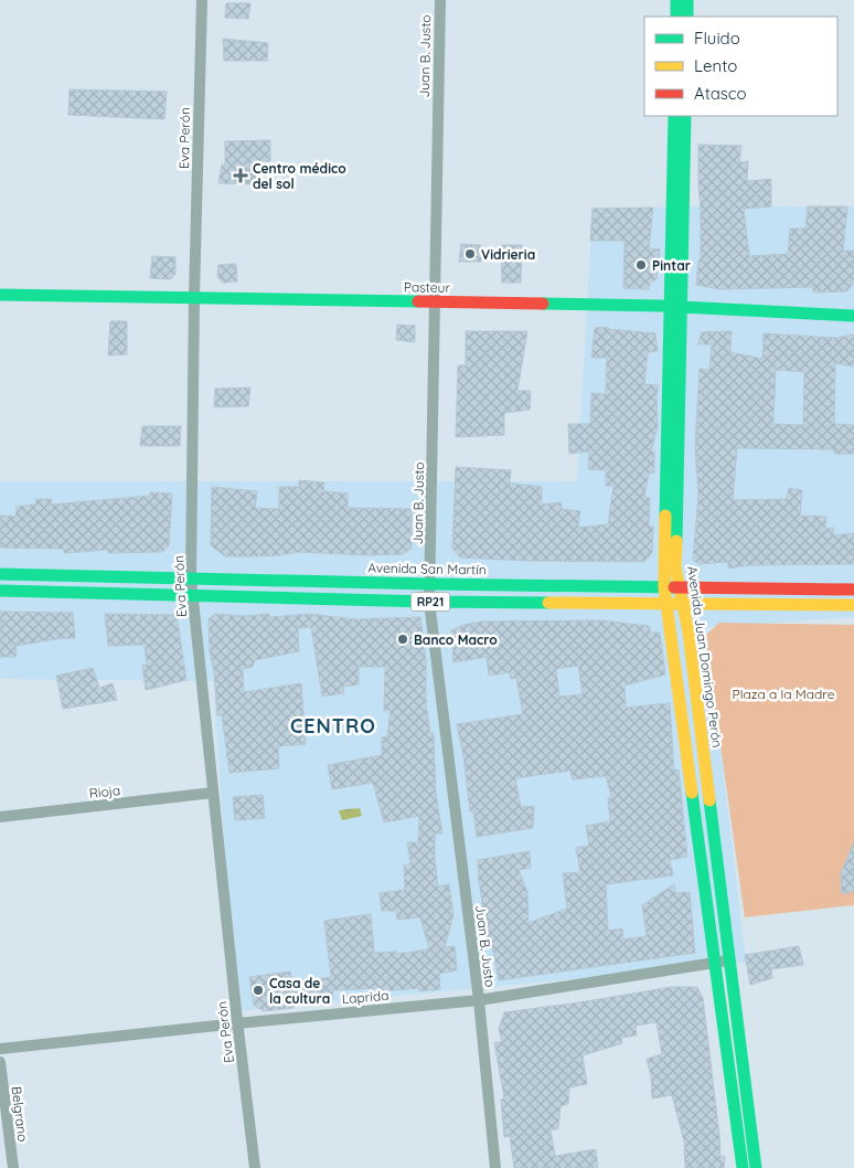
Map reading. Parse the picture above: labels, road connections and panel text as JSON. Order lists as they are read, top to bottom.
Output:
{
  "streets": {
    "main road": [
      "Pasteur",
      "Avenida San Martín",
      "RP21",
      "Avenida Juan Domingo Perón"
    ],
    "street": [
      "Juan B. Justo",
      "Eva Perón",
      "Rioja",
      "Laprida",
      "Belgrano"
    ]
  },
  "crossings": [
    ["Juan B. Justo", "Pasteur"],
    ["Juan B. Justo", "Avenida San Martín"],
    ["Juan B. Justo", "RP21"],
    ["Juan B. Justo", "Laprida"],
    ["Eva Perón", "Pasteur"],
    ["Eva Perón", "Avenida San Martín"],
    ["Eva Perón", "RP21"],
    ["Eva Perón", "Rioja"],
    ["Eva Perón", "Laprida"],
    ["Pasteur", "Avenida Juan Domingo Perón"],
    ["Avenida San Martín", "Avenida Juan Domingo Perón"],
    ["RP21", "Avenida Juan Domingo Perón"],
    ["Avenida Juan Domingo Perón", "Laprida"]
  ],
  "districts": ["CENTRO"],
  "parks": ["Plaza a la Madre"],
  "places": {
    "health": ["Centro médico del sol"],
    "other": [
      "Vidrieria",
      "Pintar",
      "Banco Macro",
      "Casa de la cultura"
    ]
  },
  "legend": ["Fluido", "Lento", "Atasco"]
}
